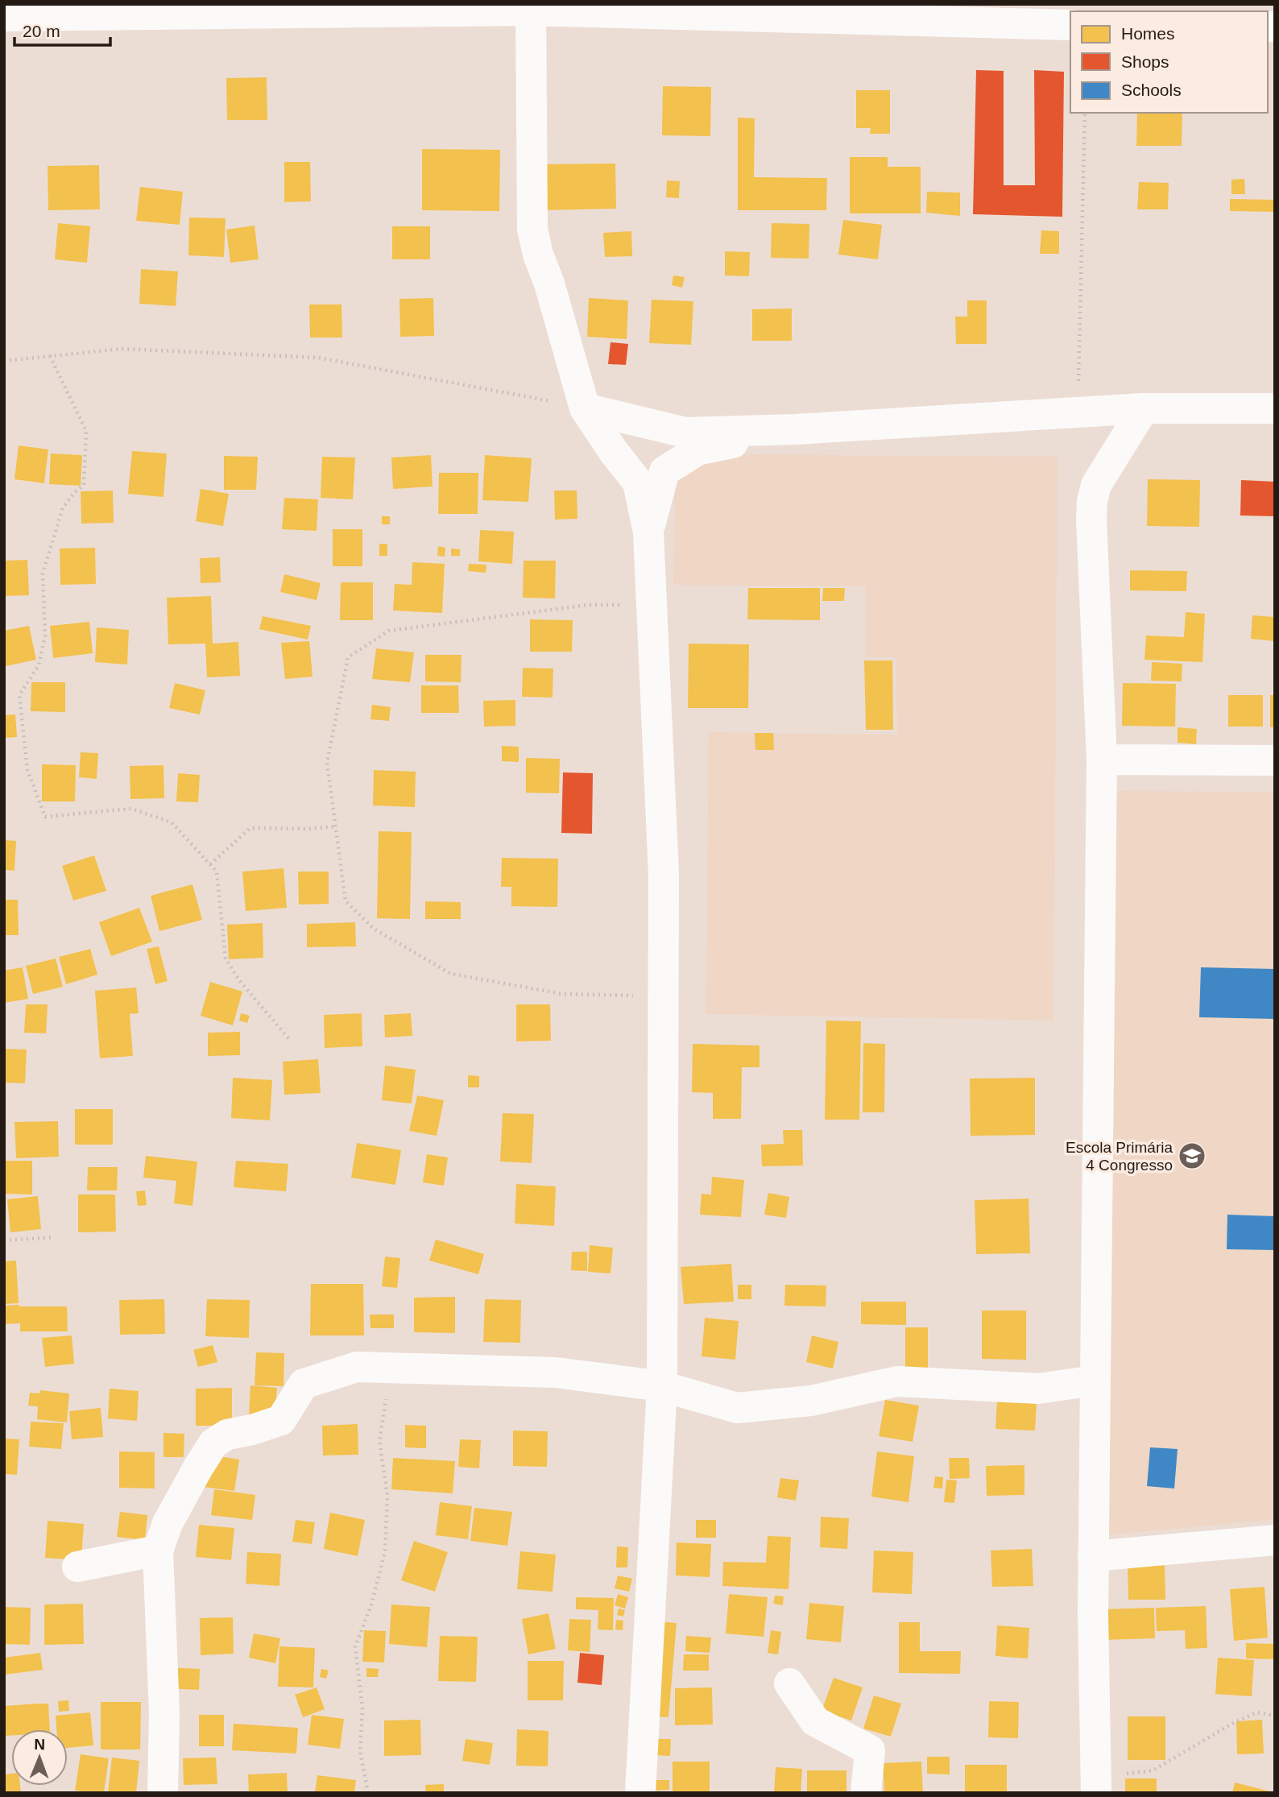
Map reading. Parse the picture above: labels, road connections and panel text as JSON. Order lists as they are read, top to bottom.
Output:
{
  "places": {
    "school or university": ["Escola Primária 4 Congresso"]
  },
  "legend": ["Homes", "Shops", "Schools"],
  "scale_bar": "20 m",
  "north": "top"
}
